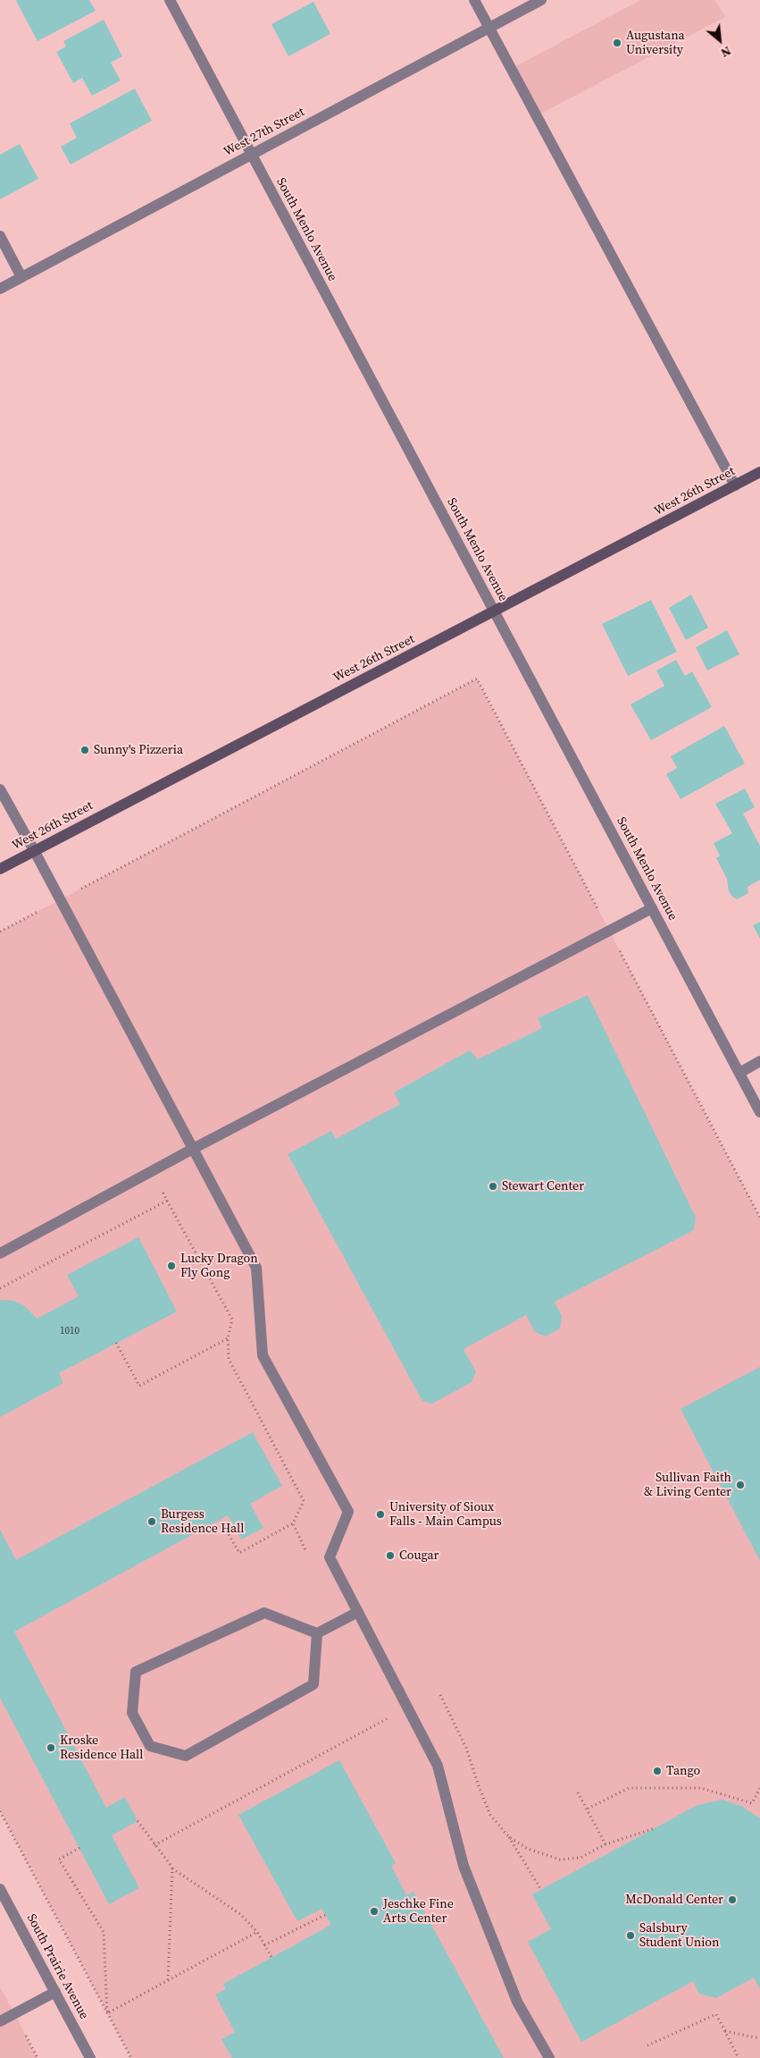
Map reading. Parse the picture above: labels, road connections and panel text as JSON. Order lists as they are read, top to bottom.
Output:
{
  "streets": {
    "main road": ["West 26th Street"],
    "street": ["West 27th Street", "South Menlo Avenue", "South Prairie Avenue"]
  },
  "crossings": [
    ["West 27th Street", "South Menlo Avenue"],
    ["South Menlo Avenue", "West 26th Street"]
  ],
  "places": [
    "Augustana University",
    "Sunny's Pizzeria",
    "Stewart Center",
    "Lucky Dragon Fly Gong",
    "Sullivan Faith & Living Center",
    "University of Sioux Falls - Main Campus",
    "Burgess Residence Hall",
    "Cougar",
    "Kroske Residence Hall",
    "Tango",
    "McDonald Center",
    "Jeschke Fine Arts Center",
    "Salsbury Student Union"
  ],
  "house_numbers": ["1010"],
  "north": "bottom right"
}
